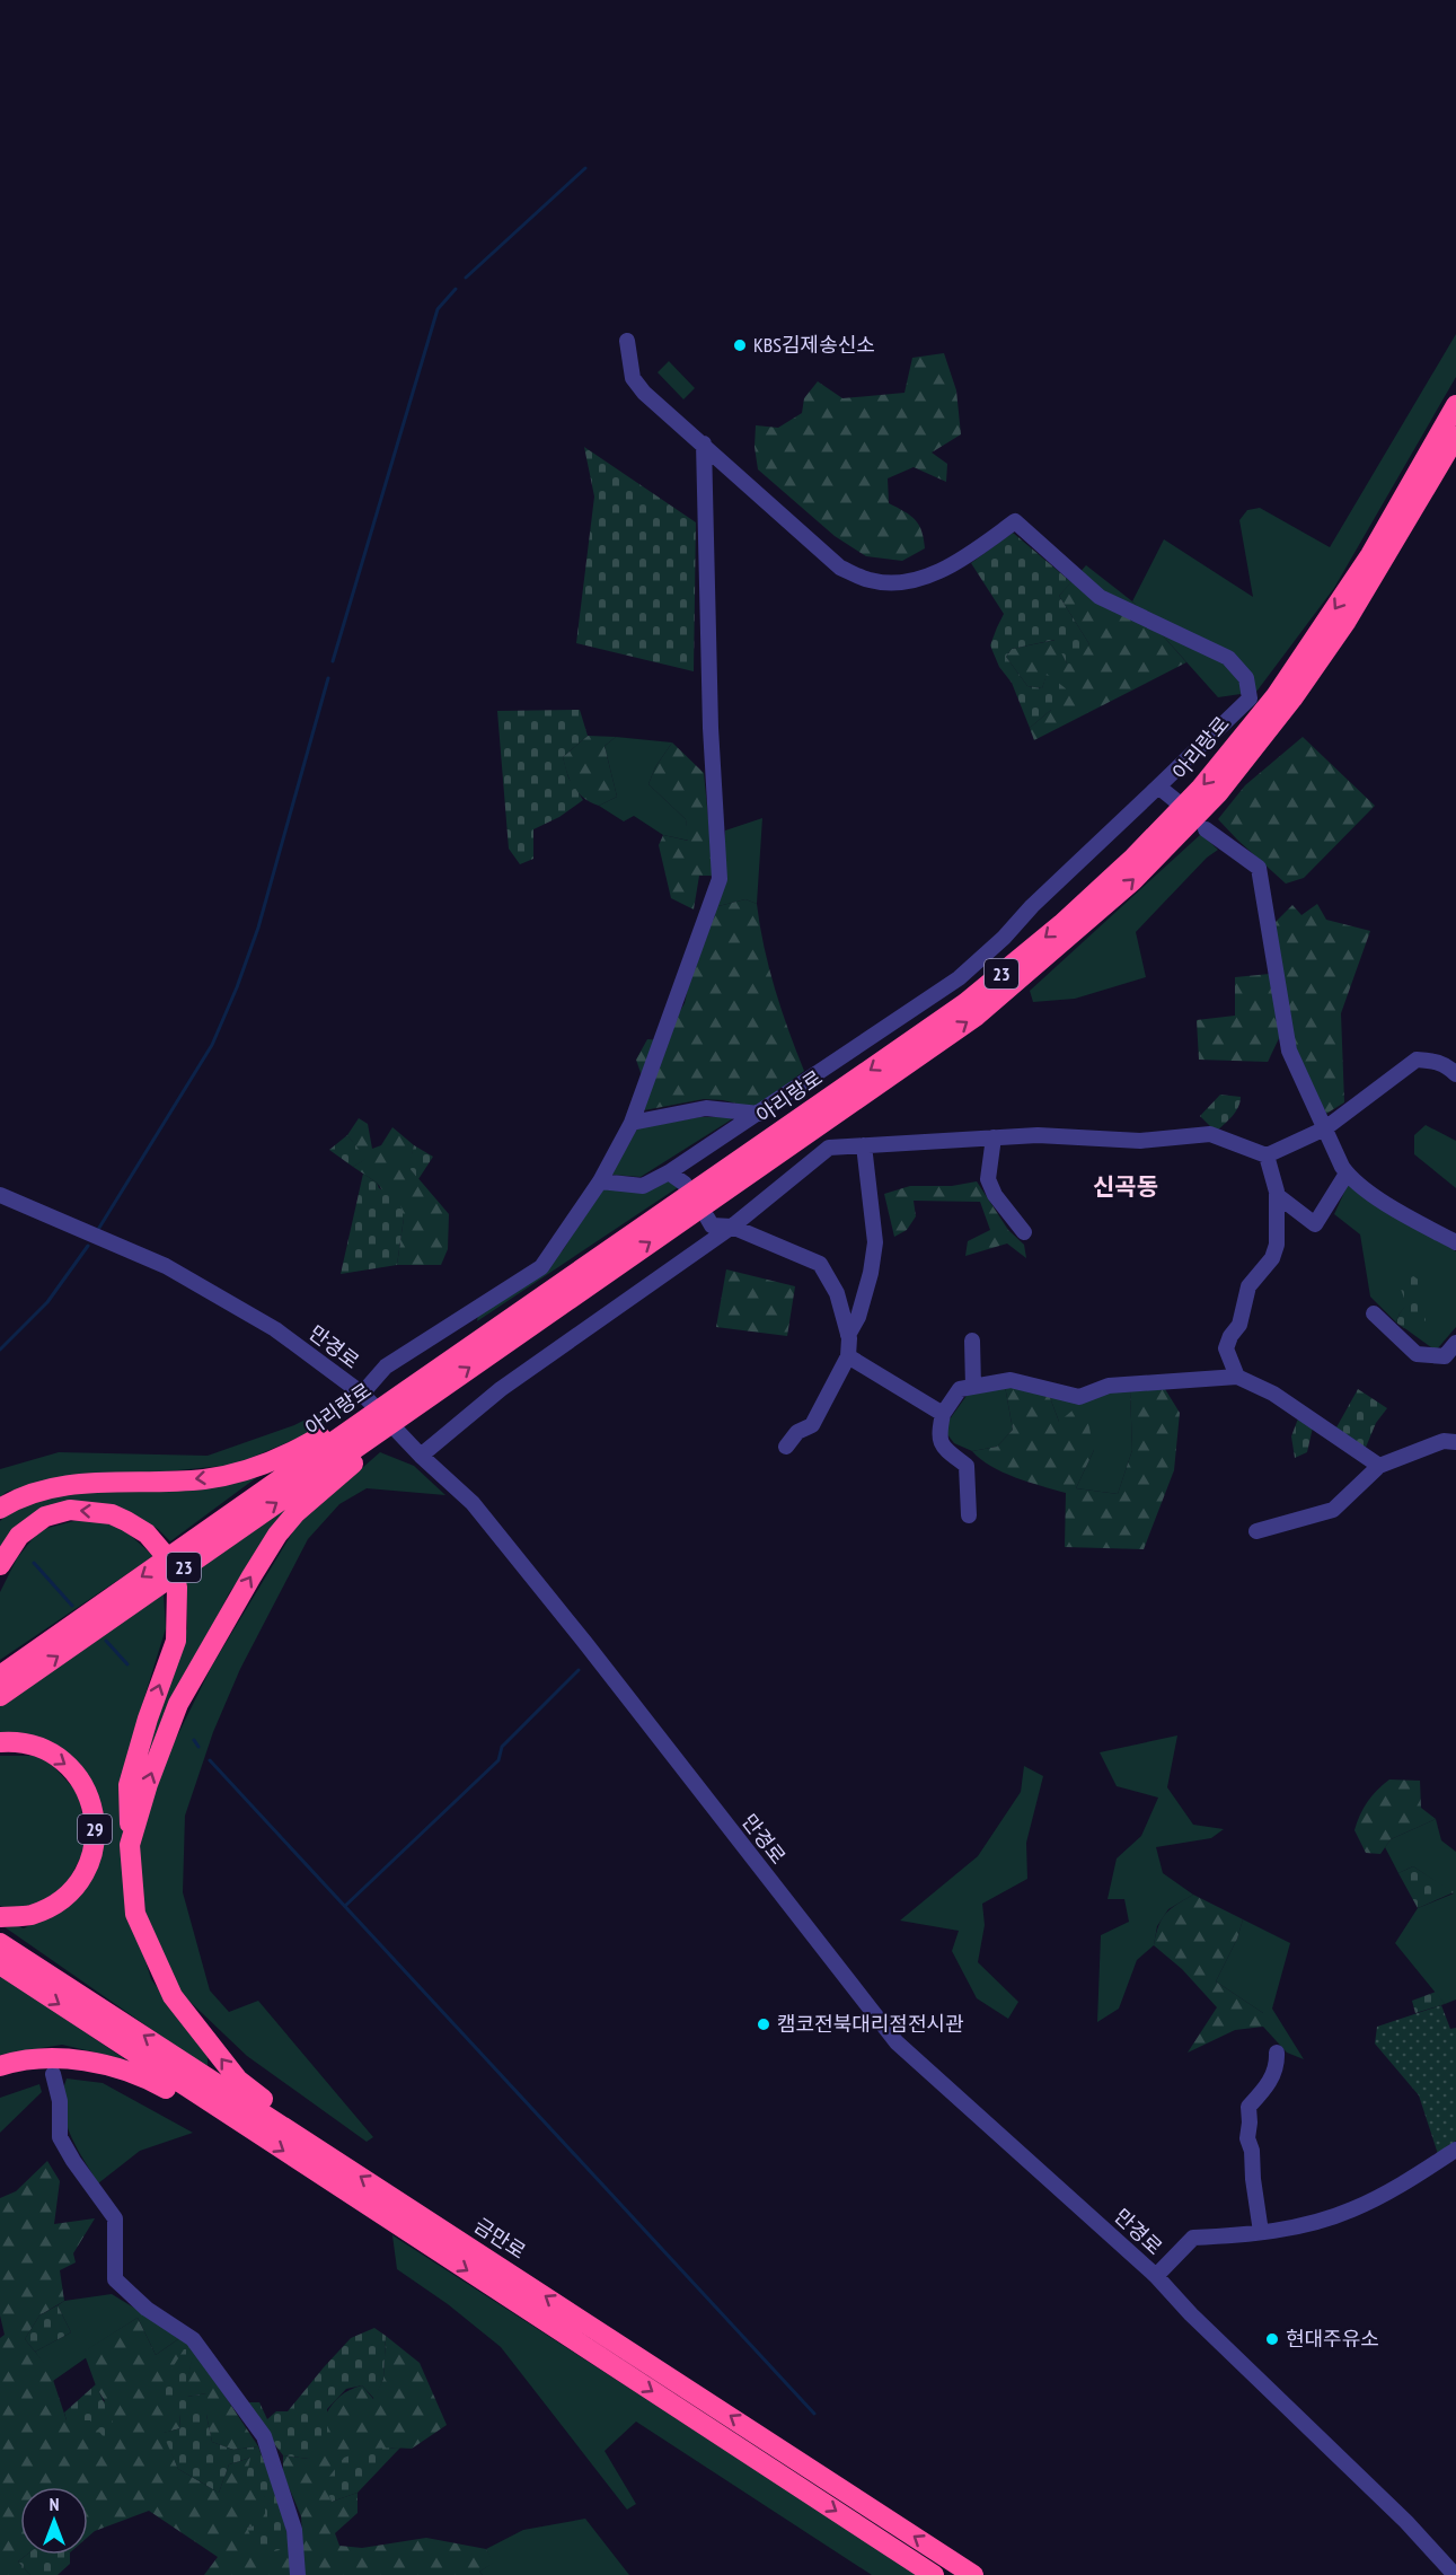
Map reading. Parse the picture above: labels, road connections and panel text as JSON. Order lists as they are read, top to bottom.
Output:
{
  "streets": {
    "highway": [
      "아리랑로",
      "23",
      "29",
      "금만로"
    ],
    "street": ["만경로"]
  },
  "districts": ["신곡동"],
  "places": ["KBS김제송신소", "캠코전북대리점전시관", "현대주유소"],
  "north": "top"
}
